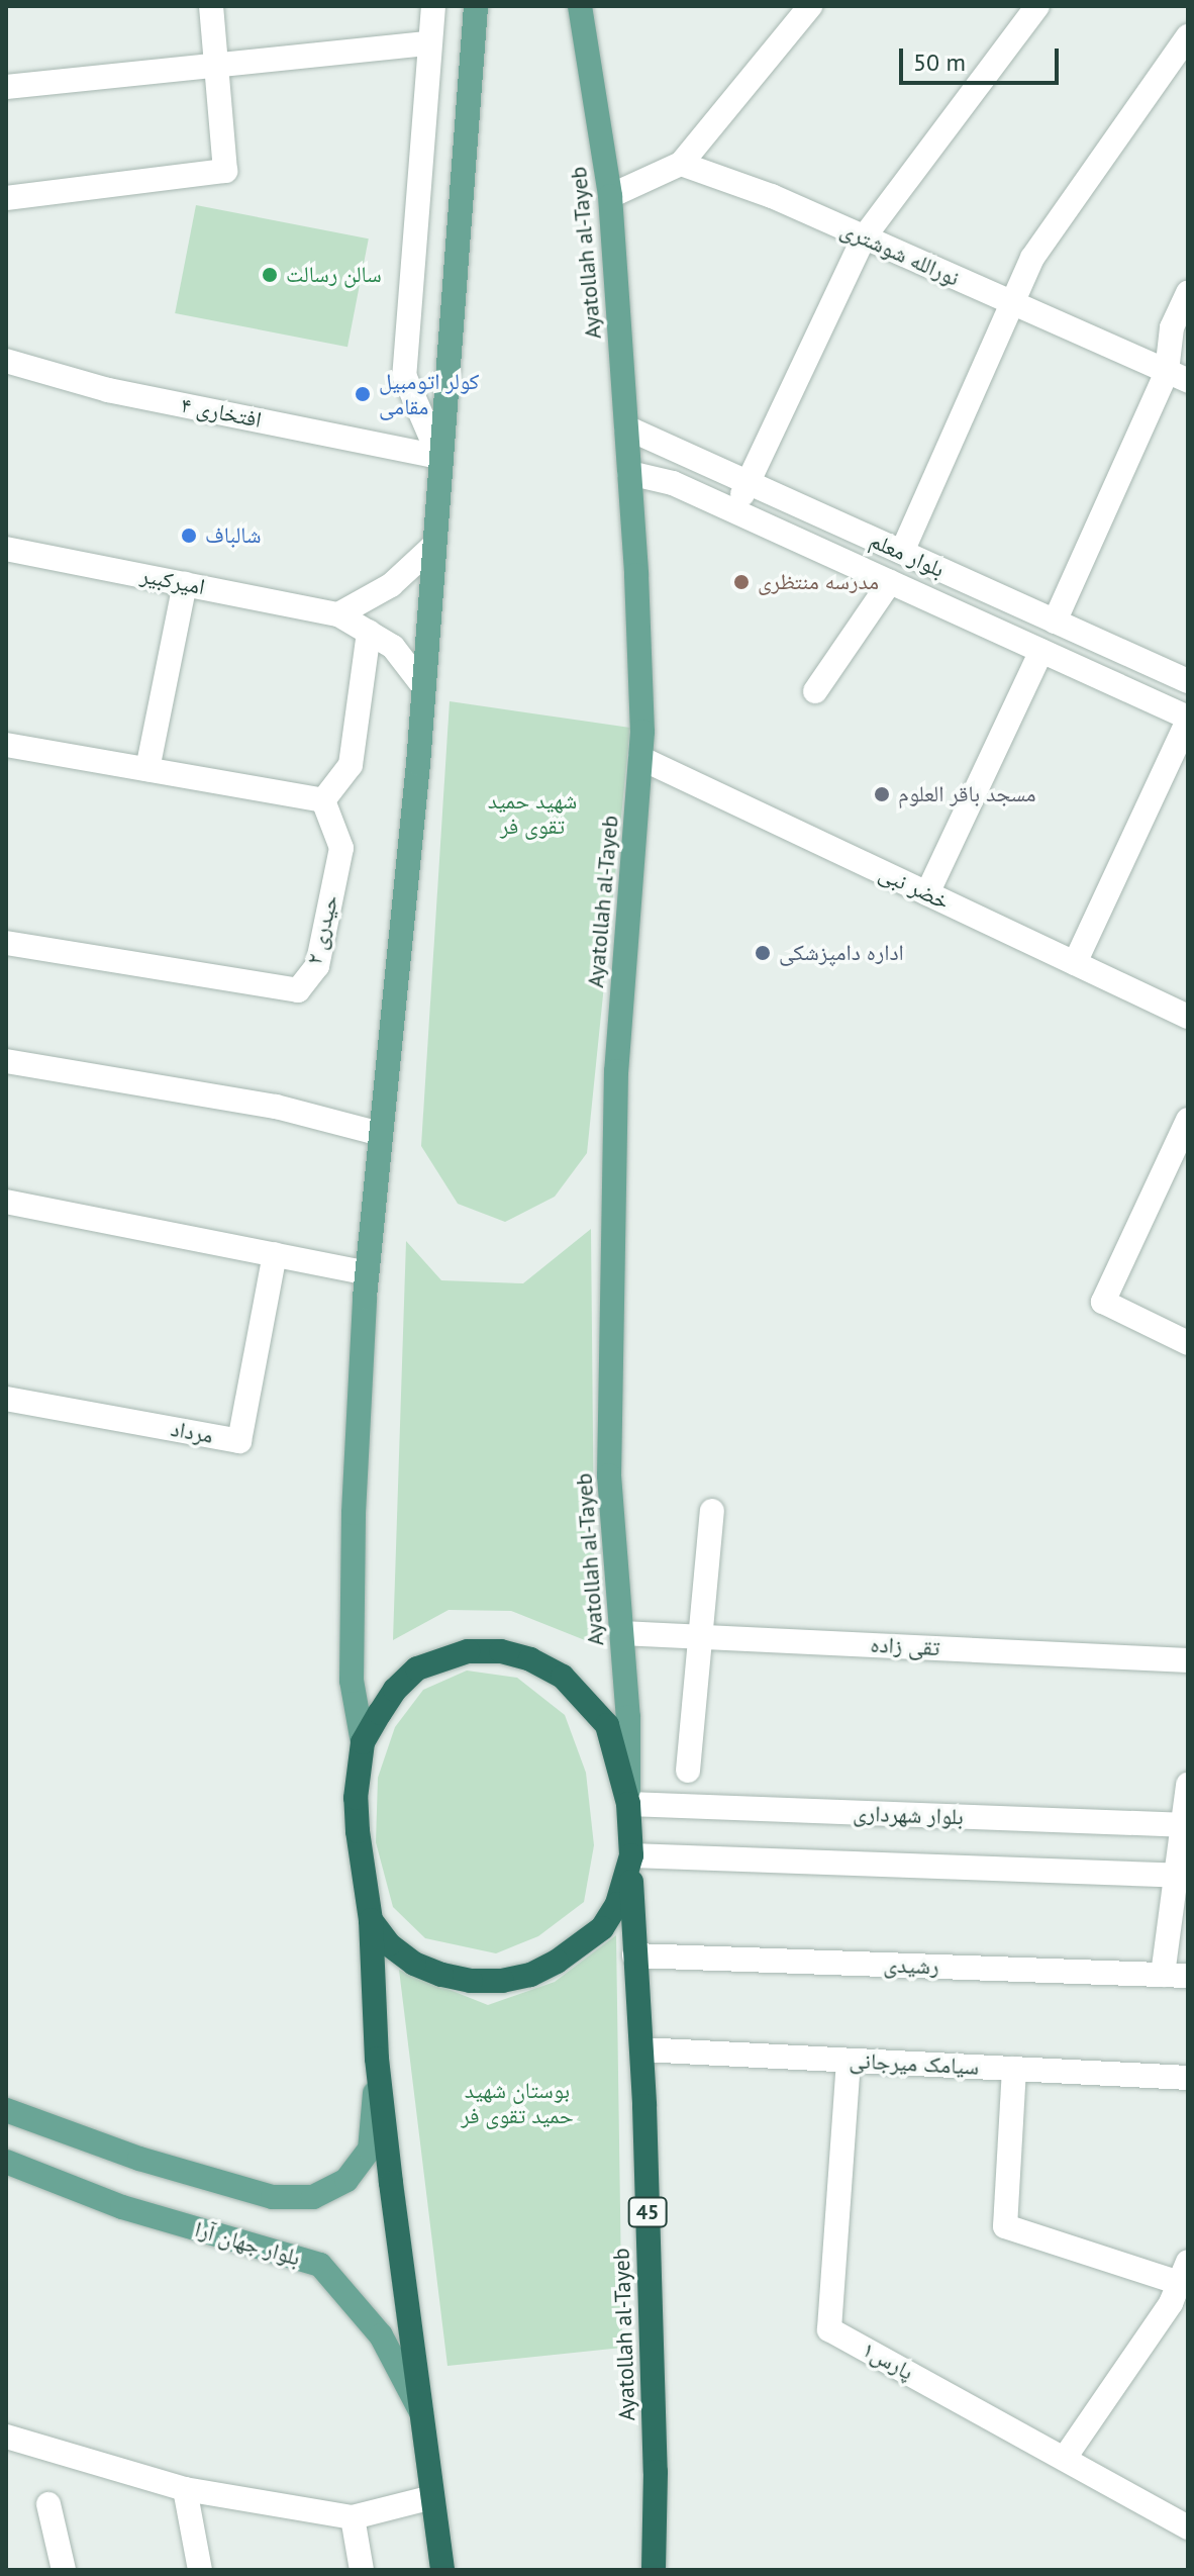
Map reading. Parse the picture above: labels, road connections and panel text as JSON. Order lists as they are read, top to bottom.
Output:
{
  "streets": {
    "highway": ["Ayatollah al-Tayeb", "45"],
    "main road": ["بلوار جهان آرا"],
    "street": [
      "نورالله شوشتری",
      "افتخاری ۴",
      "بلوار معلم",
      "امیرکبیر",
      "خضر نبی",
      "حیدری ۲",
      "مرداد",
      "تقی زاده",
      "بلوار شهرداری",
      "رشیدی",
      "سیامک میرجانی",
      "پارس۱"
    ]
  },
  "crossings": [
    ["Ayatollah al-Tayeb", "بلوار معلم"],
    ["Ayatollah al-Tayeb", "خضر نبی"],
    ["Ayatollah al-Tayeb", "تقی زاده"],
    ["Ayatollah al-Tayeb", "بلوار شهرداری"],
    ["Ayatollah al-Tayeb", "رشیدی"],
    ["Ayatollah al-Tayeb", "سیامک میرجانی"],
    ["سیامک میرجانی", "پارس۱"]
  ],
  "parks": ["شهید حمید تقوی فر", "بوستان شهید حمید تقوی فر"],
  "places": [
    "سالن رسالت",
    "کولر اتومبیل مقامی",
    "شالباف",
    "مدرسه منتظری",
    "مسجد باقر العلوم",
    "اداره دامپزشکی"
  ],
  "scale_bar": "50 m"
}
